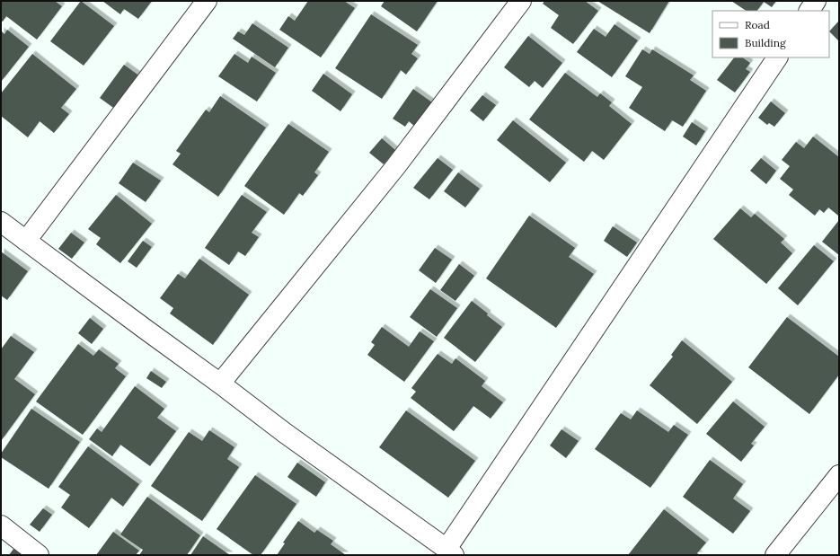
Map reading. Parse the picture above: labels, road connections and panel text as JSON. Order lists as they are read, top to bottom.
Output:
{
  "legend": ["Road", "Building"]
}
